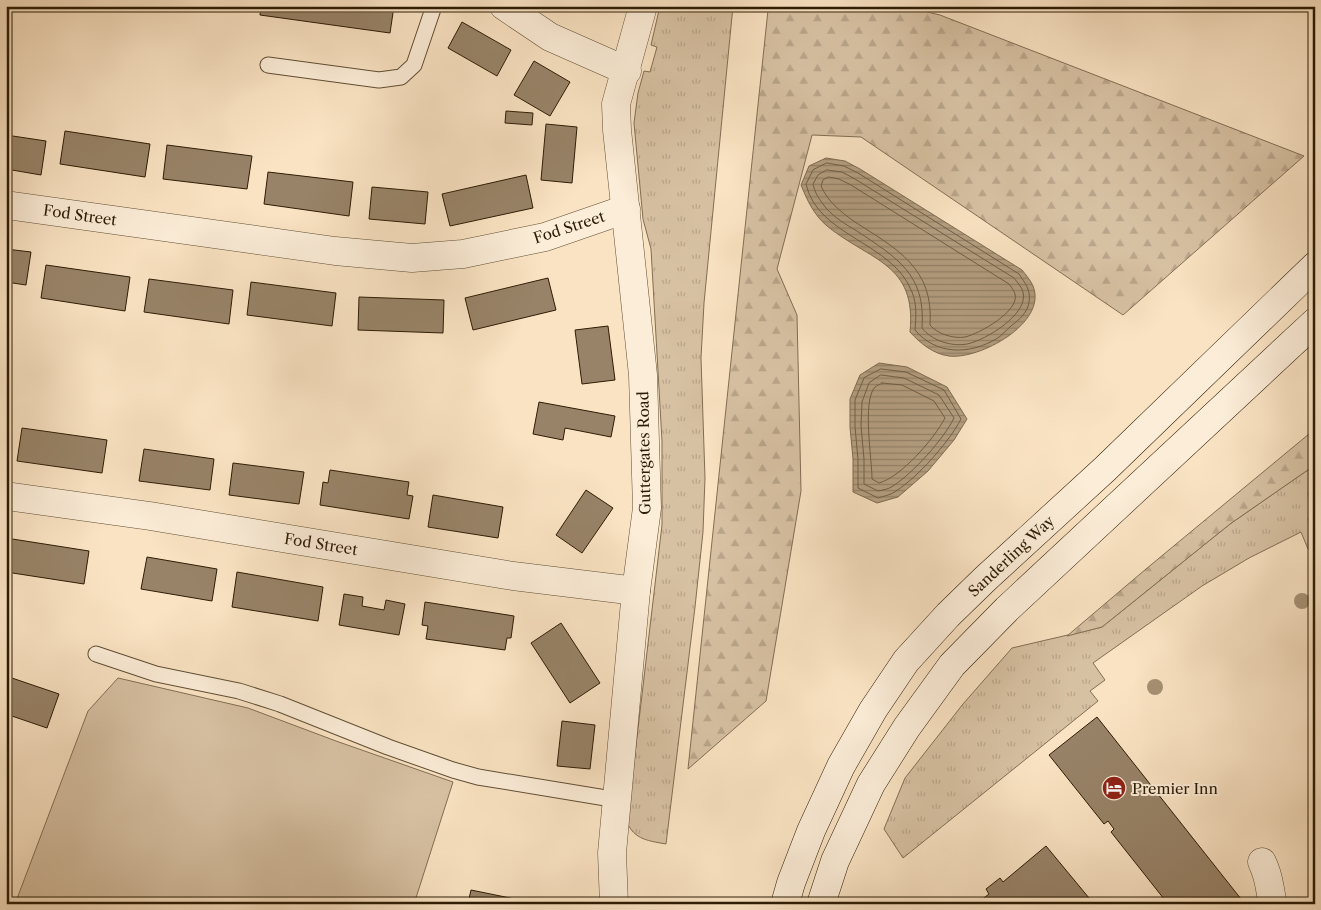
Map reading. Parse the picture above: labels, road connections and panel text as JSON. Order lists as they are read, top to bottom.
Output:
{
  "streets": {
    "street": ["Fod Street", "Guttergates Road", "Sanderling Way"]
  },
  "crossings": [
    ["Fod Street", "Guttergates Road"]
  ],
  "places": {
    "hotel": ["Premier Inn"]
  }
}
